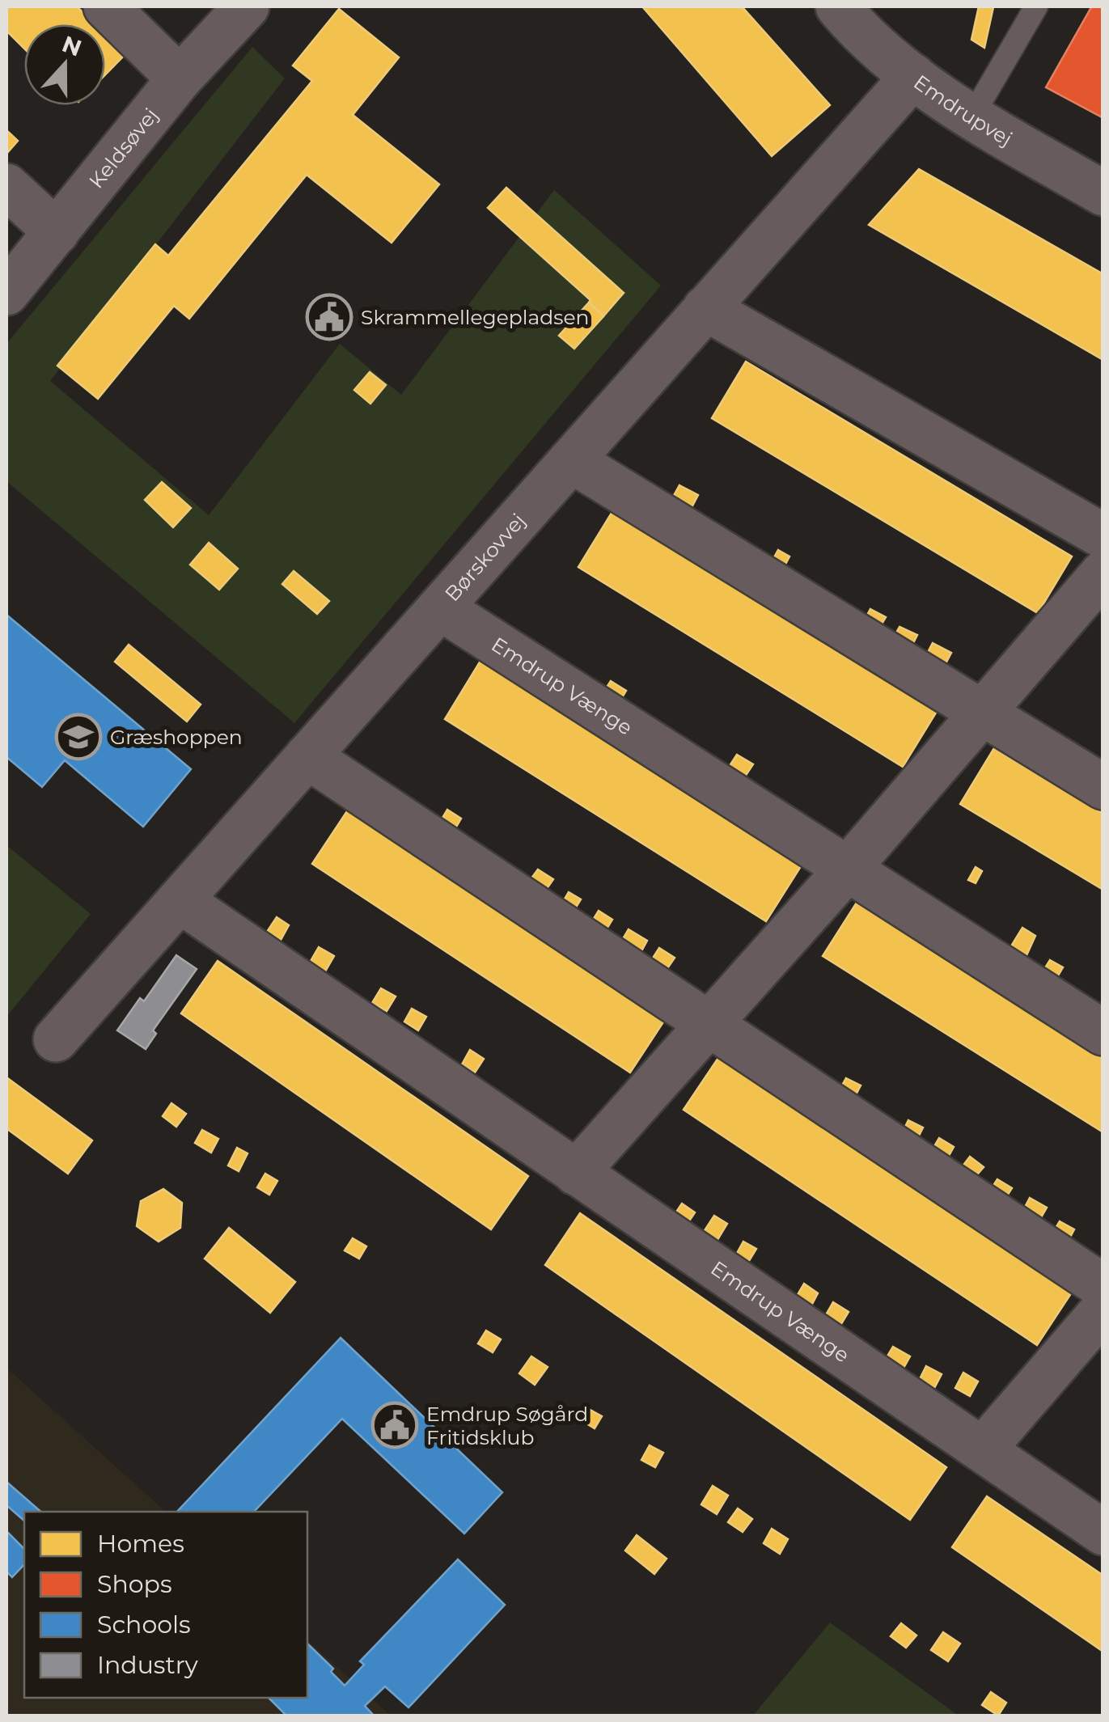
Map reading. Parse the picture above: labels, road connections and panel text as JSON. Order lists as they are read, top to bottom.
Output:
{
  "streets": {
    "street": [
      "Emdrupvej",
      "Keldsøvej",
      "Børskovvej",
      "Emdrup Vænge"
    ]
  },
  "crossings": [
    ["Emdrupvej", "Børskovvej"],
    ["Børskovvej", "Emdrup Vænge"]
  ],
  "places": {
    "public building": ["Skrammellegepladsen", "Emdrup Søgård Fritidsklub"],
    "school or university": ["Græshoppen"]
  },
  "legend": [
    "Homes",
    "Shops",
    "Schools",
    "Industry"
  ],
  "north": "top"
}
